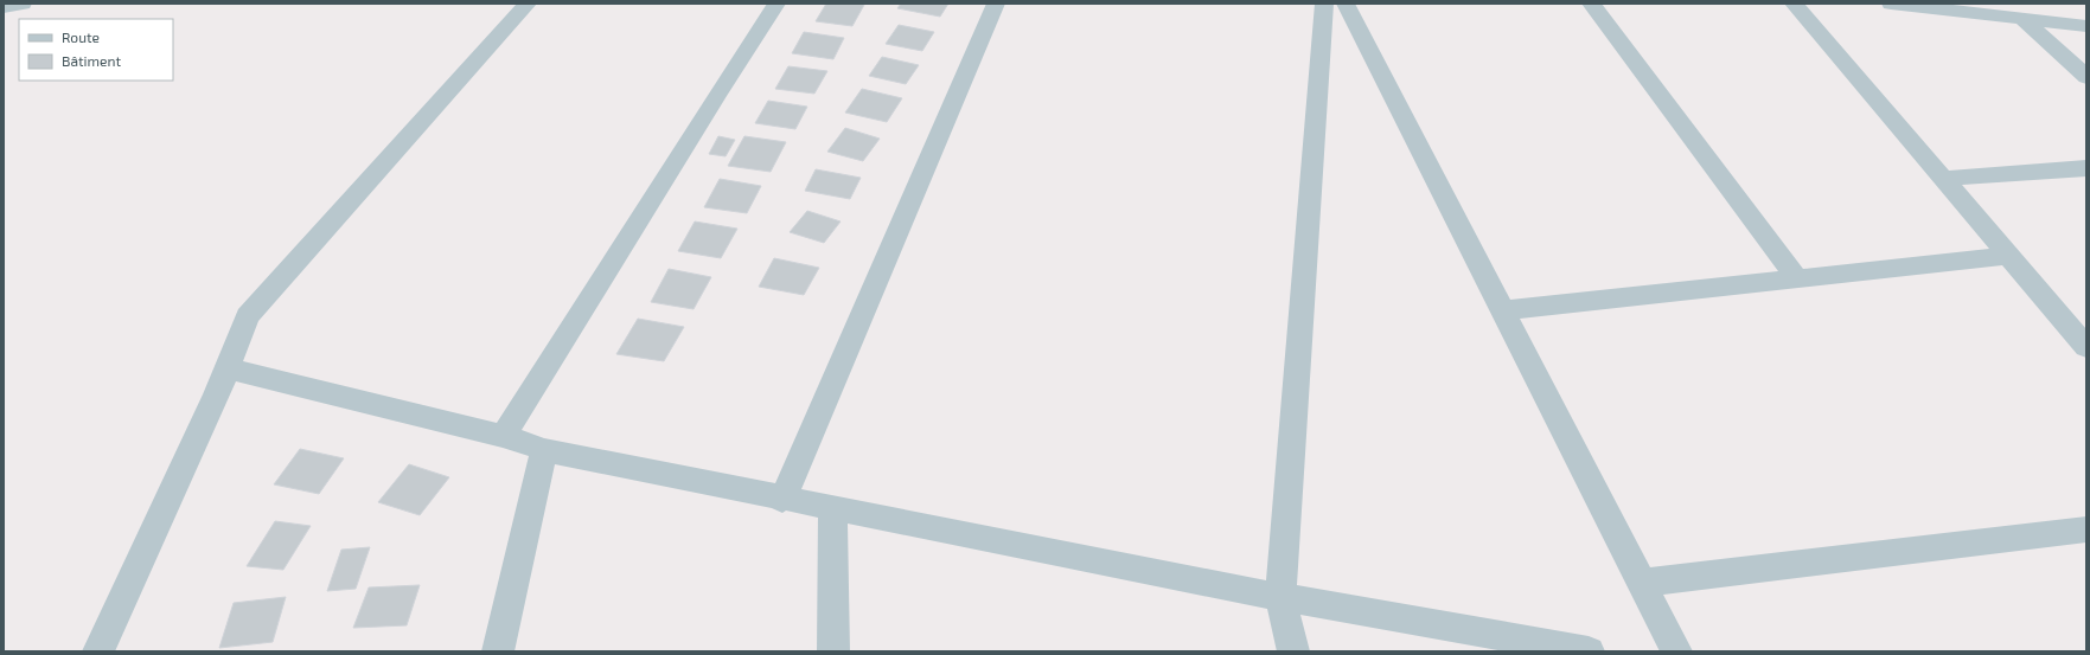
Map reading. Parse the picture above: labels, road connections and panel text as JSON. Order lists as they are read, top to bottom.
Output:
{
  "legend": ["Route", "Bâtiment"]
}
